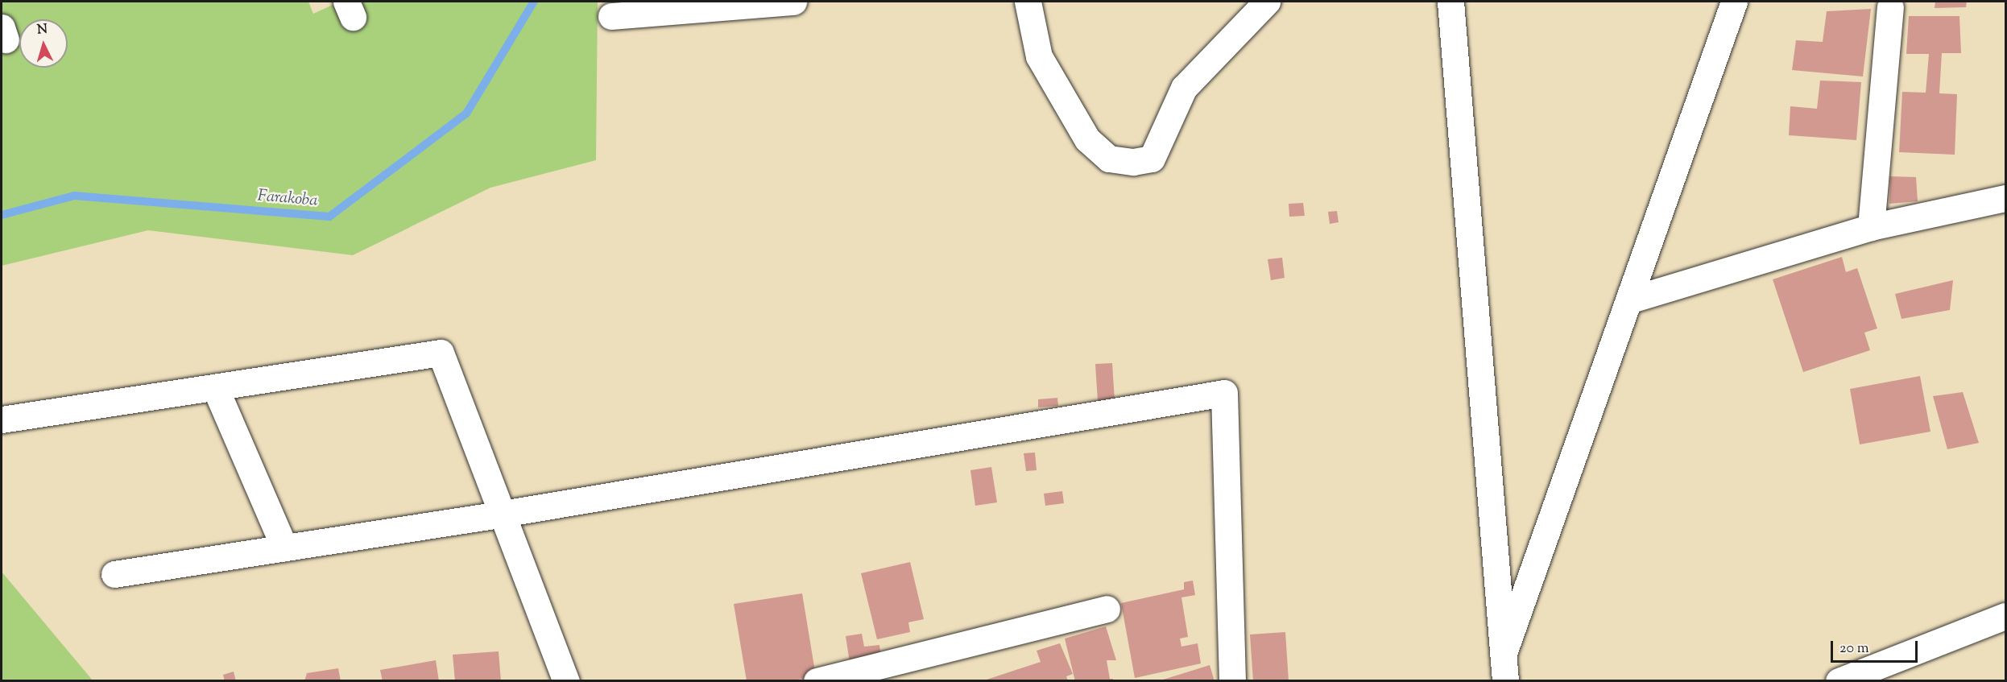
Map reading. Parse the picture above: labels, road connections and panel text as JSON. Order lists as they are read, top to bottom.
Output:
{
  "water": ["Farakoba"],
  "scale_bar": "20 m",
  "north": "top"
}
